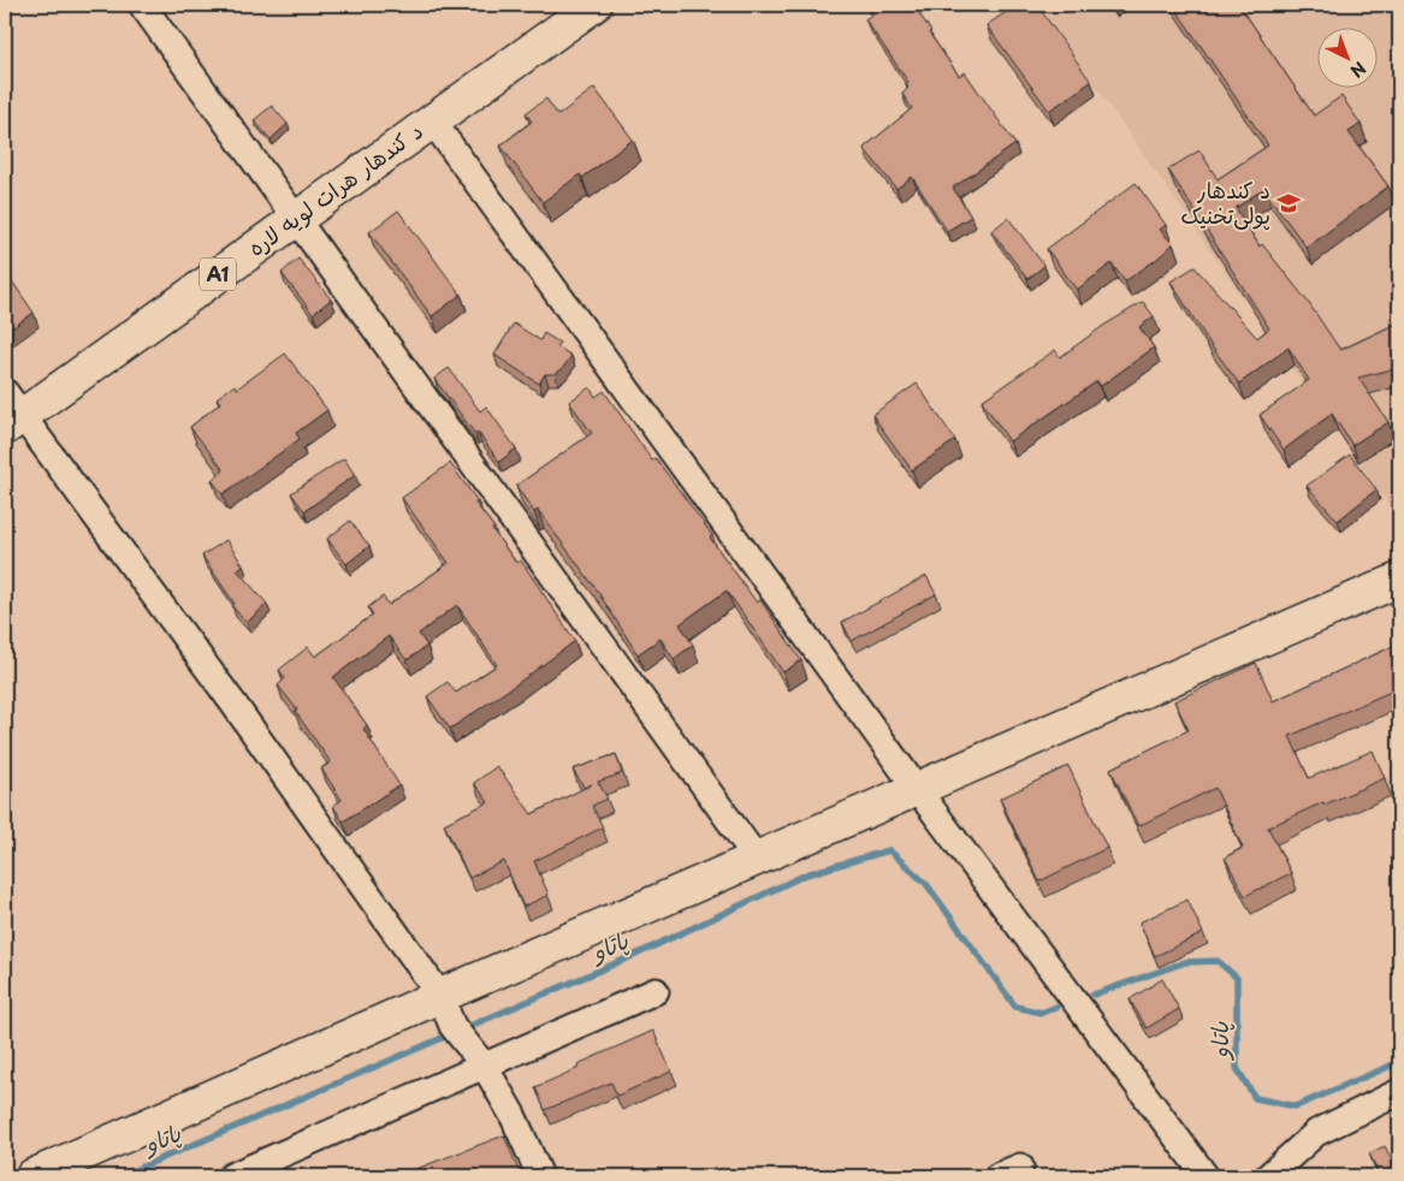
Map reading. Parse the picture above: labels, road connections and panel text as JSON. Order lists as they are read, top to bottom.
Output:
{
  "streets": {
    "main road": ["د کندهار هرات لویه لاره", "A1"]
  },
  "water": ["پاتاو"],
  "places": {
    "school or university": ["د کندهار پولی‌تخنیک"]
  },
  "north": "bottom right"
}
